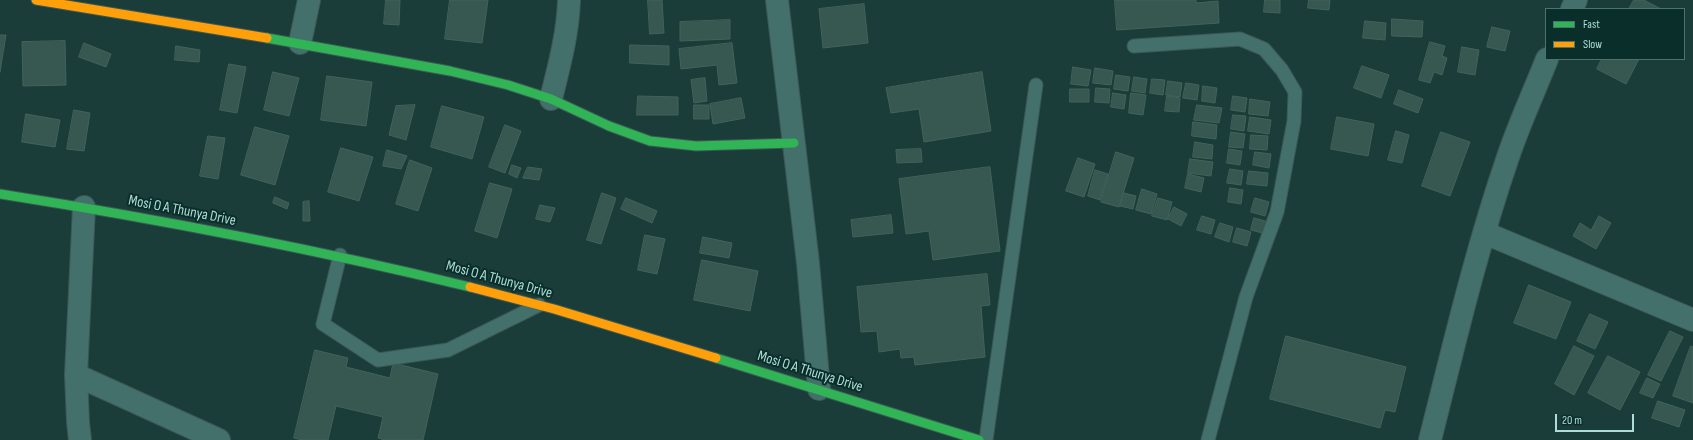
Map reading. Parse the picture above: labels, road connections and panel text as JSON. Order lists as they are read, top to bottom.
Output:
{
  "streets": {
    "street": ["Mosi O A Thunya Drive"]
  },
  "legend": ["Fast", "Slow"],
  "scale_bar": "20 m"
}
